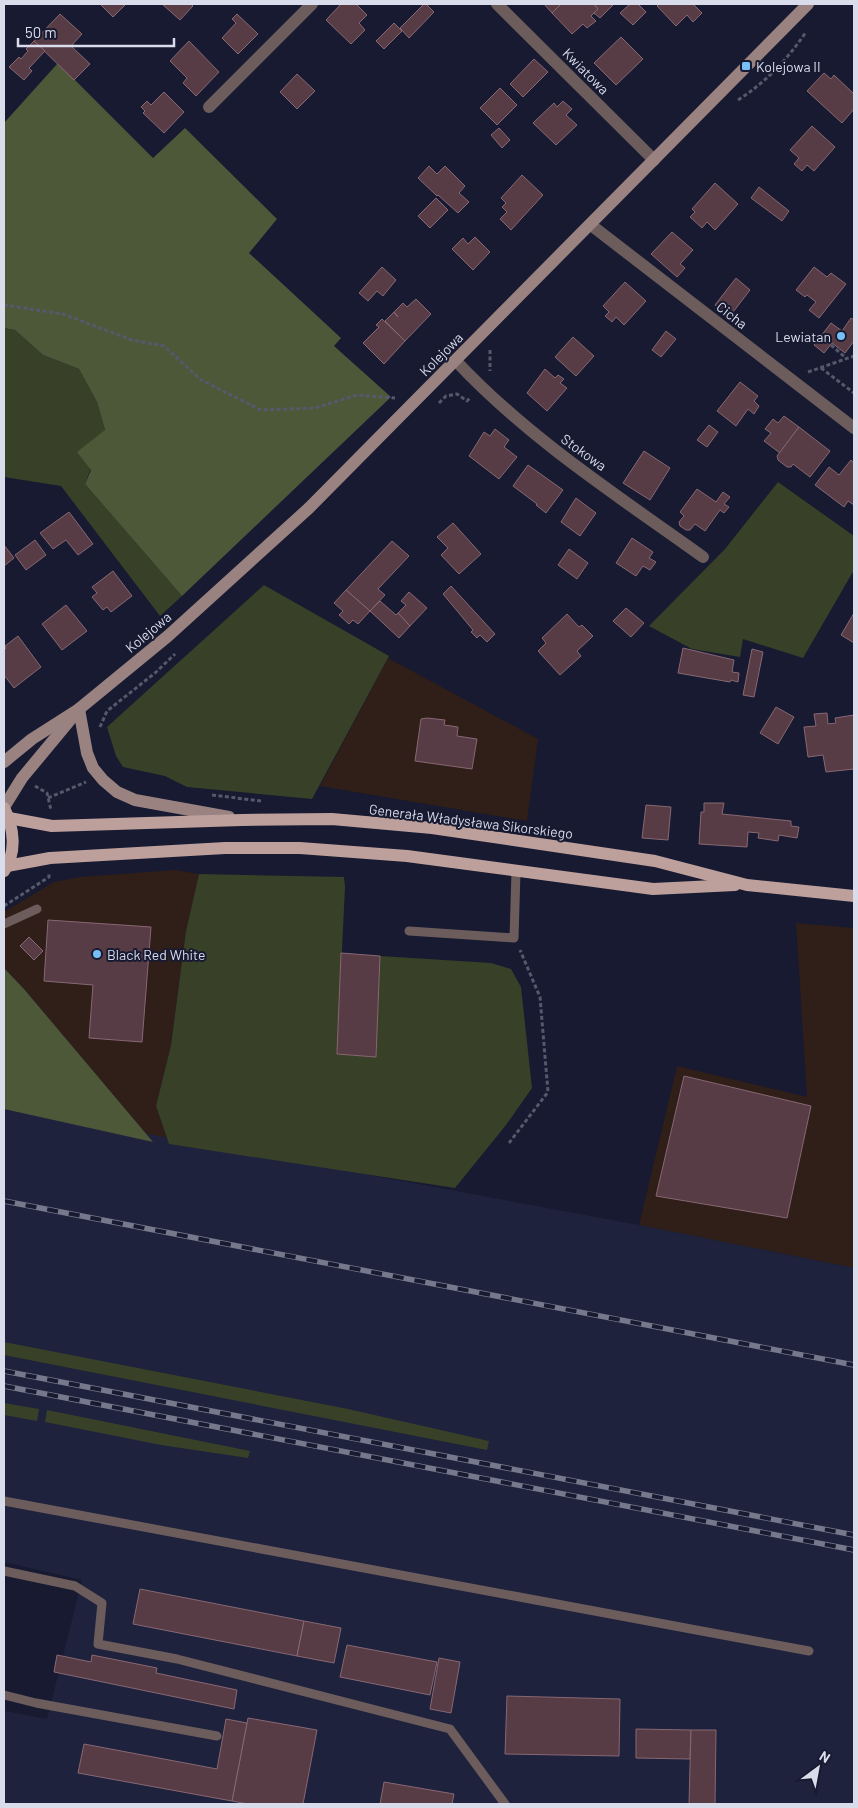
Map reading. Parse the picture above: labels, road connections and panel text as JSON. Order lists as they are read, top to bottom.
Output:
{
  "streets": {
    "main road": ["Generała Władysława Sikorskiego"],
    "street": [
      "Kwiatowa",
      "Cicha",
      "Kolejowa",
      "Stokowa"
    ]
  },
  "crossings": [
    ["Kwiatowa", "Kolejowa"],
    ["Cicha", "Kolejowa"],
    ["Kolejowa", "Stokowa"],
    ["Kolejowa", "Generała Władysława Sikorskiego"]
  ],
  "places": {
    "transit": ["Kolejowa II"],
    "other": ["Lewiatan", "Black Red White"]
  },
  "scale_bar": "50 m",
  "north": "top right"
}
